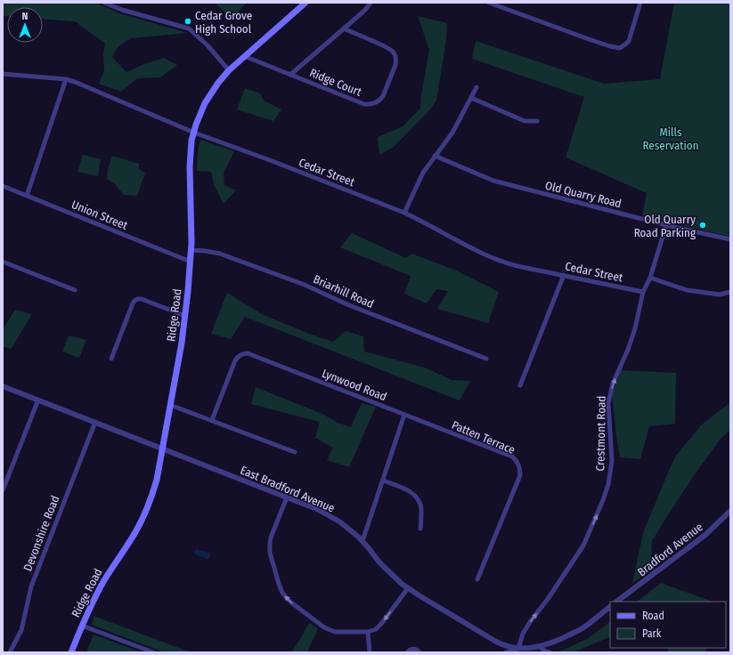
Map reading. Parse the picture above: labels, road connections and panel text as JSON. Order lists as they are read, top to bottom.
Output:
{
  "streets": {
    "main road": ["Ridge Road"],
    "street": [
      "Ridge Court",
      "Cedar Street",
      "Old Quarry Road",
      "Union Street",
      "Briarhill Road",
      "Lynwood Road",
      "Crestmont Road",
      "Patten Terrace",
      "East Bradford Avenue",
      "Devonshire Road",
      "Bradford Avenue"
    ]
  },
  "crossings": [
    ["Ridge Court", "Ridge Road"],
    ["Cedar Street", "Ridge Road"],
    ["Cedar Street", "Crestmont Road"],
    ["Old Quarry Road", "Crestmont Road"],
    ["Union Street", "Ridge Road"],
    ["Briarhill Road", "Ridge Road"],
    ["Ridge Road", "East Bradford Avenue"],
    ["Lynwood Road", "Patten Terrace"],
    ["Crestmont Road", "East Bradford Avenue"],
    ["East Bradford Avenue", "Devonshire Road"]
  ],
  "one_way": ["Crestmont Road"],
  "parks": ["Mills Reservation"],
  "places": ["Cedar Grove High School", "Old Quarry Road Parking"],
  "legend": ["Road", "Park"],
  "north": "top"
}
